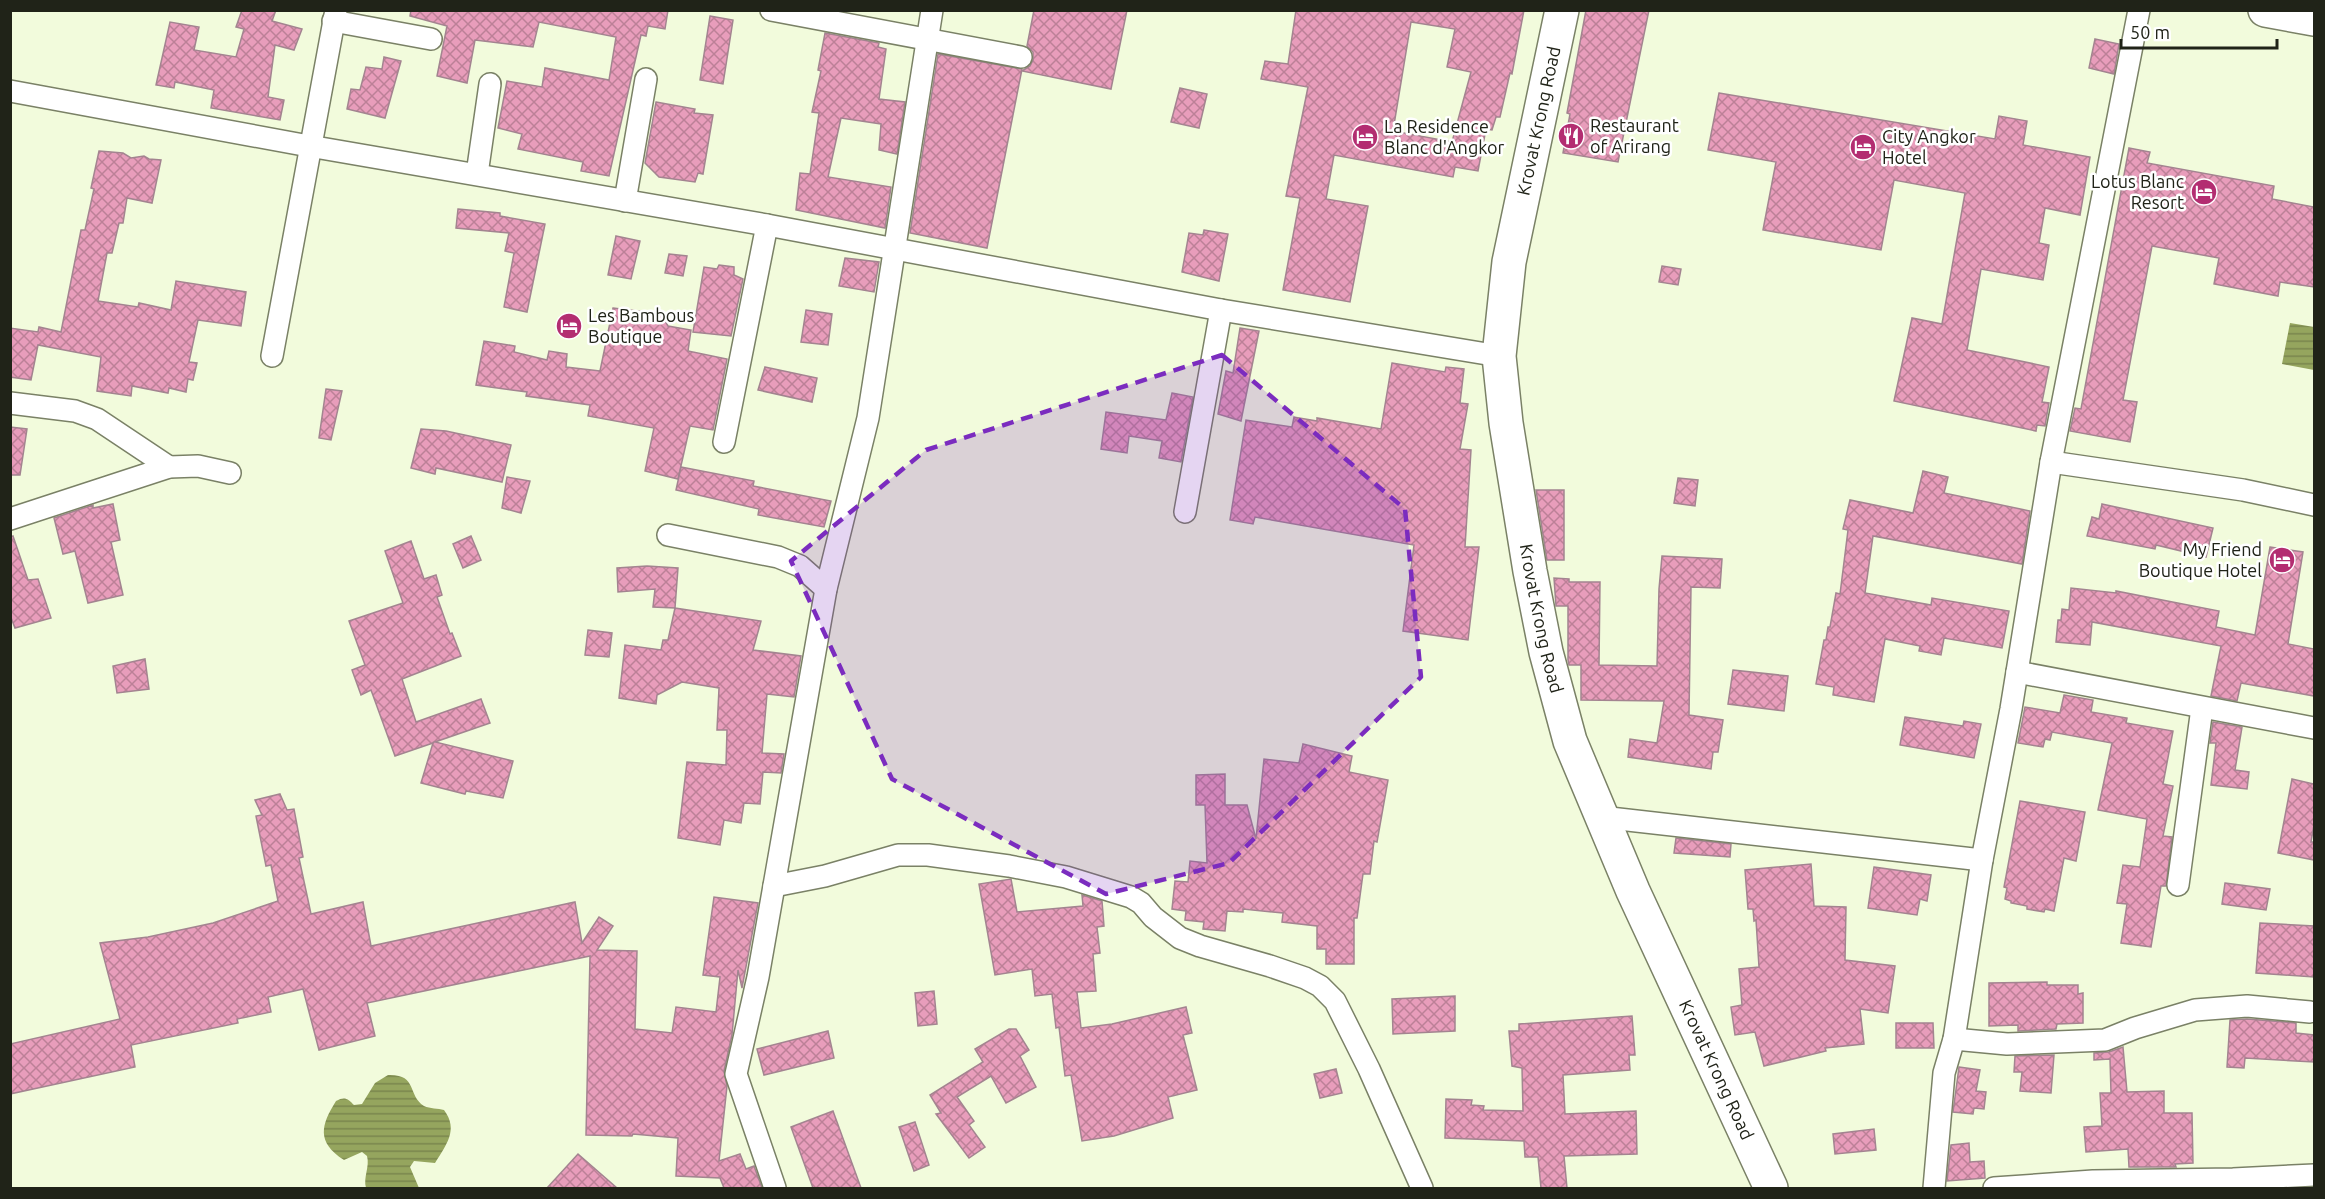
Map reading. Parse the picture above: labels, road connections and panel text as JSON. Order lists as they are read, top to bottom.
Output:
{
  "streets": {
    "main road": ["Krovat Krong Road"]
  },
  "places": {
    "restaurant": ["Restaurant of Arirang"],
    "hotel": [
      "La Residence Blanc d'Angkor",
      "City Angkor Hotel",
      "Lotus Blanc Resort",
      "Les Bambous Boutique",
      "My Friend Boutique Hotel"
    ]
  },
  "scale_bar": "50 m"
}
